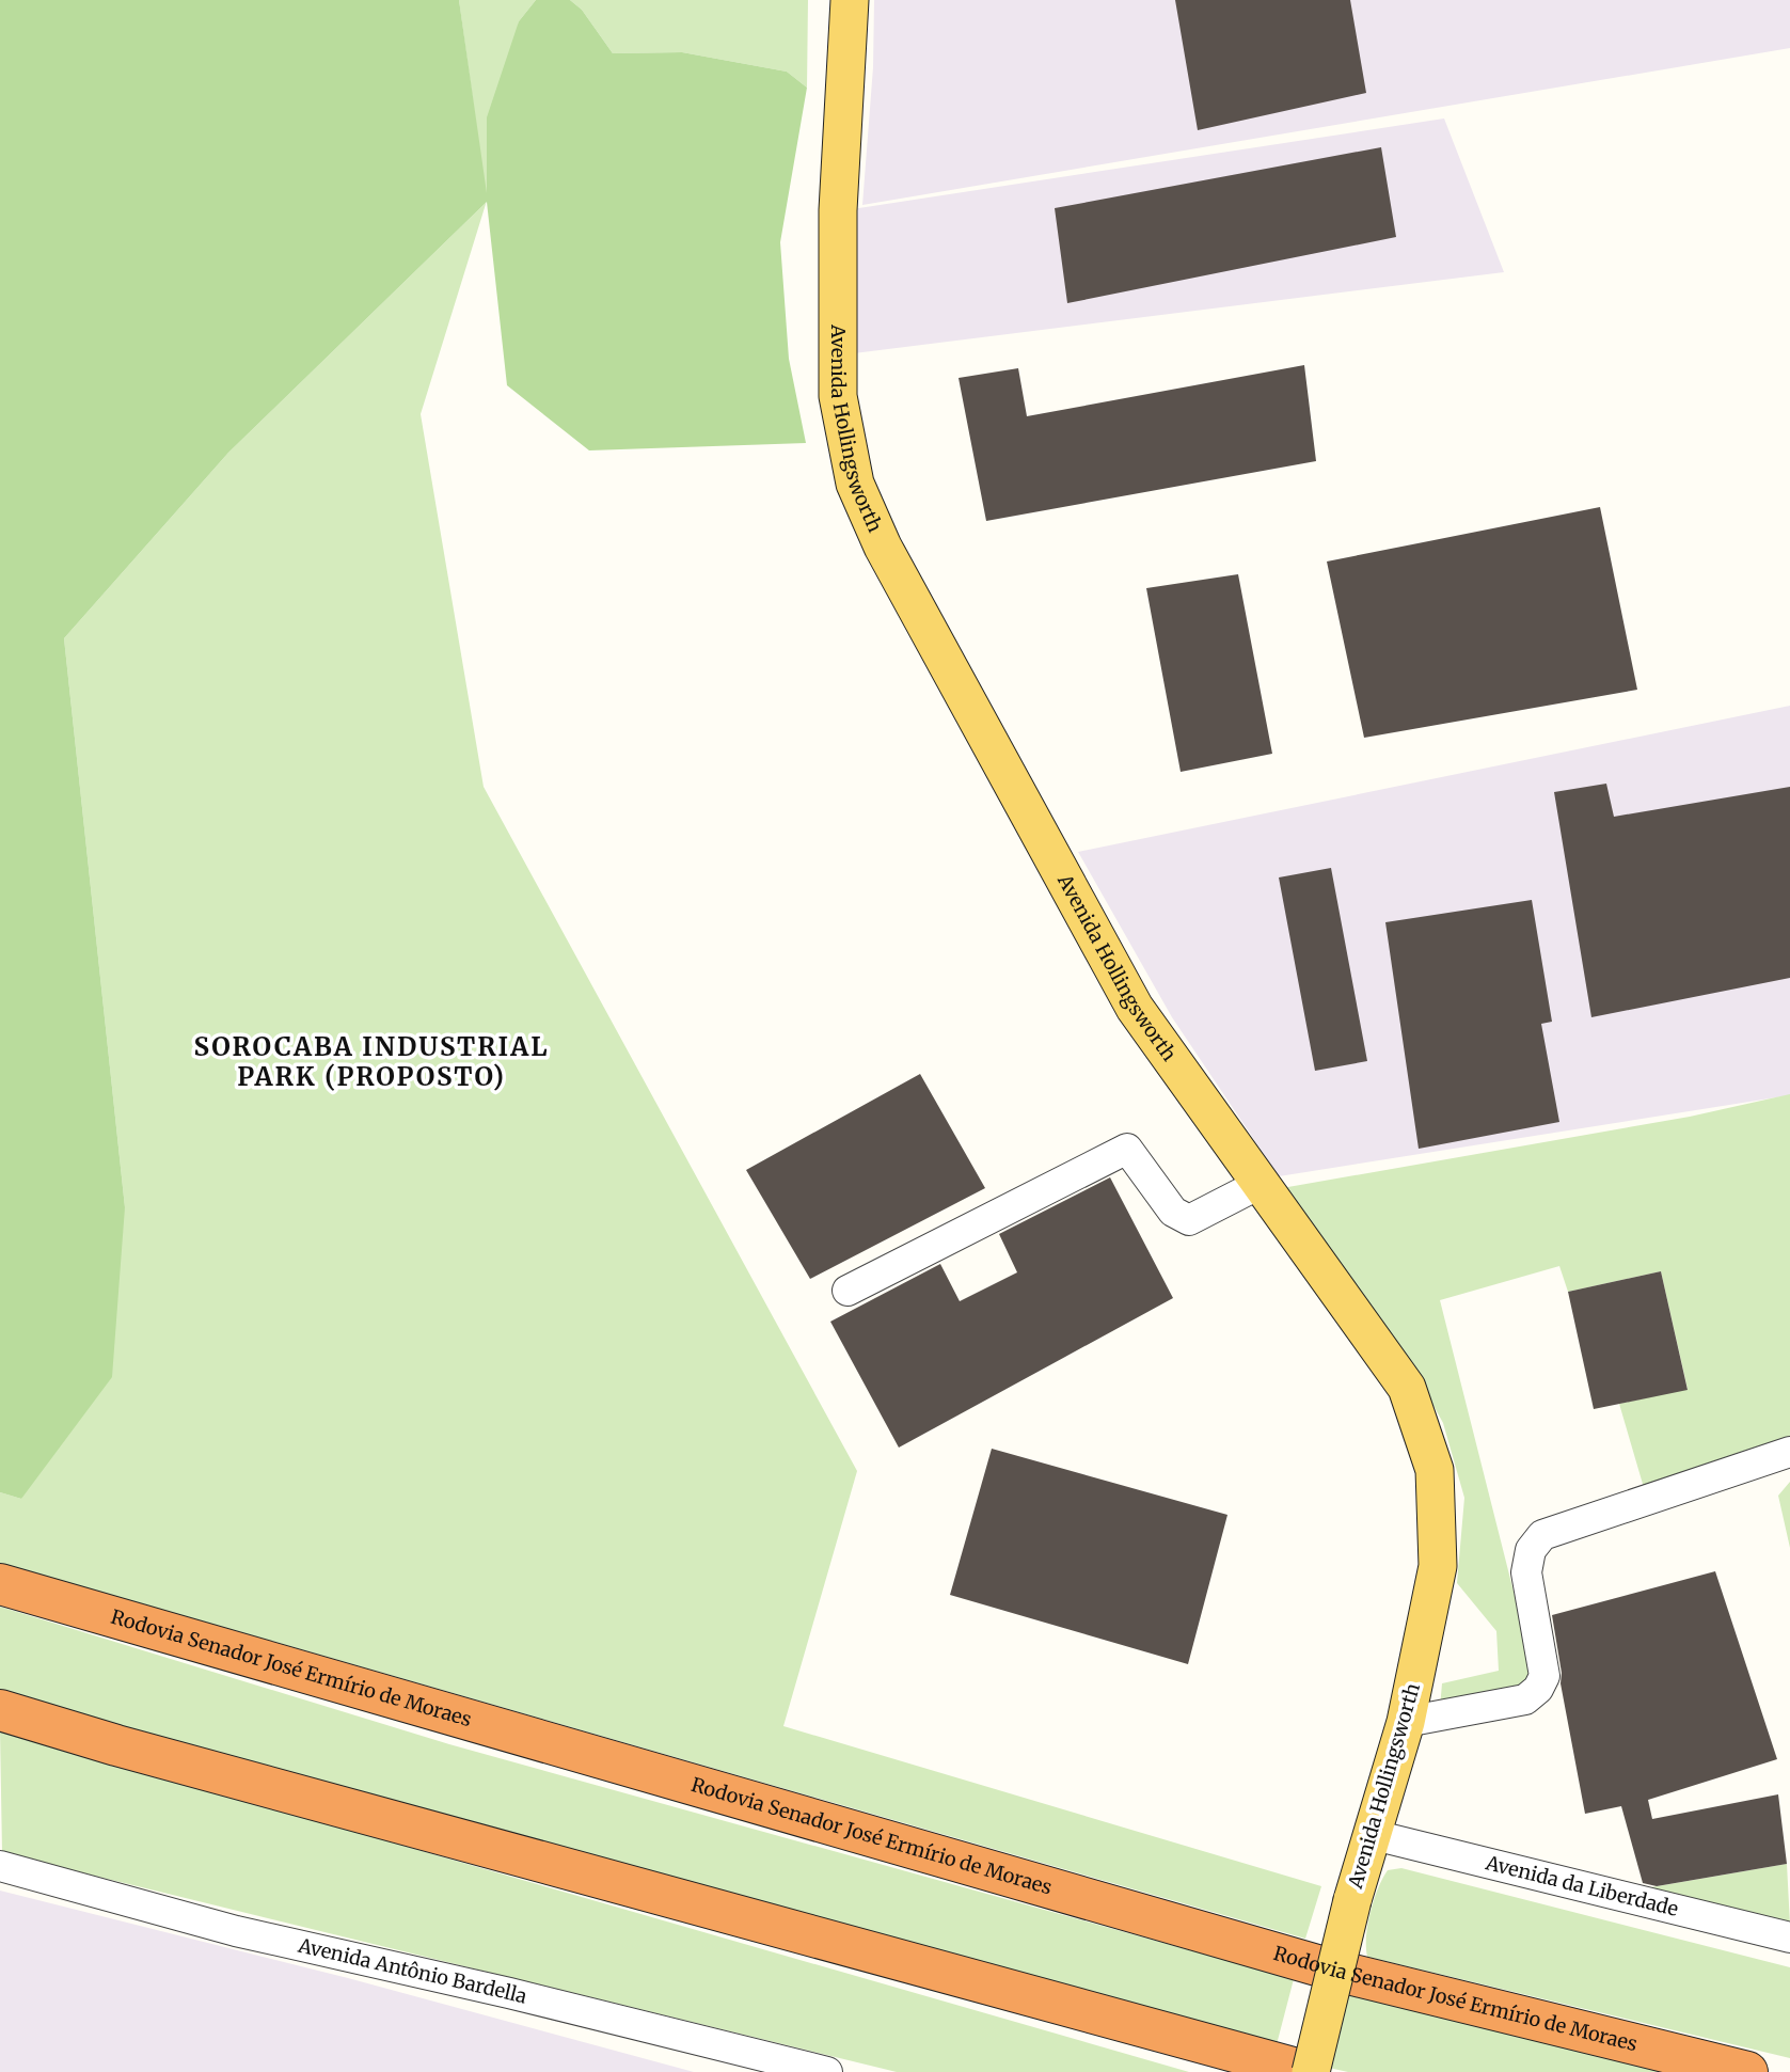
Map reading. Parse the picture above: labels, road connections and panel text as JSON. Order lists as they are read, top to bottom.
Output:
{
  "streets": {
    "highway": ["Rodovia Senador José Ermírio de Moraes"],
    "main road": ["Avenida Hollingsworth"],
    "street": ["Avenida da Liberdade", "Avenida Antônio Bardella"]
  },
  "crossings": [
    ["Avenida Hollingsworth", "Avenida da Liberdade"]
  ],
  "districts": ["SOROCABA INDUSTRIAL PARK (PROPOSTO)"]
}
